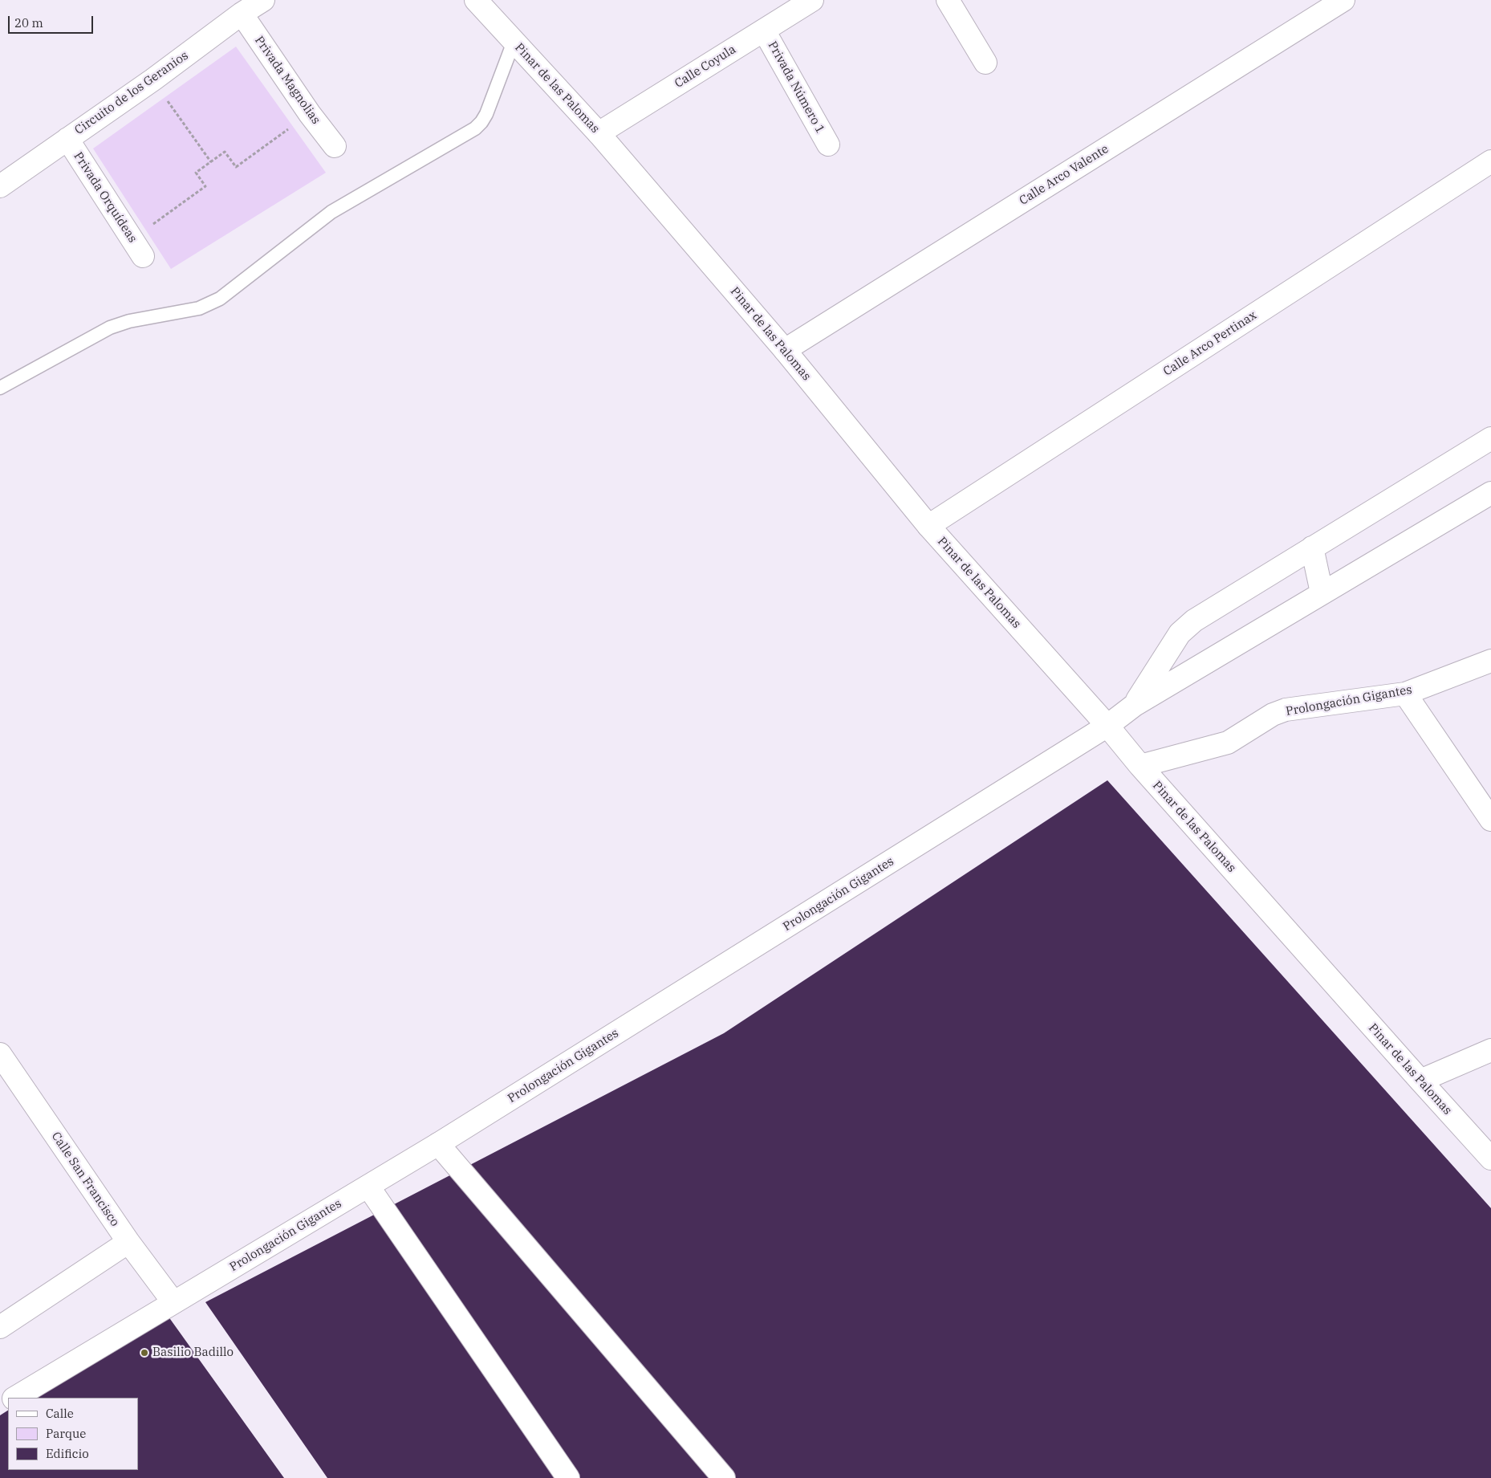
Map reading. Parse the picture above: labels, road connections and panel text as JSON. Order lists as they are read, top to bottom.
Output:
{
  "streets": {
    "street": [
      "Calle Coyula",
      "Privada Magnolias",
      "Privada Número 1",
      "Pinar de las Palomas",
      "Circuito de los Geranios",
      "Calle Arco Valente",
      "Privada Orquídeas",
      "Calle Arco Pertinax",
      "Prolongación Gigantes",
      "Calle San Francisco"
    ]
  },
  "crossings": [
    ["Calle Coyula", "Privada Número 1"],
    ["Calle Coyula", "Pinar de las Palomas"],
    ["Privada Magnolias", "Circuito de los Geranios"],
    ["Pinar de las Palomas", "Calle Arco Valente"],
    ["Pinar de las Palomas", "Calle Arco Pertinax"],
    ["Pinar de las Palomas", "Prolongación Gigantes"],
    ["Circuito de los Geranios", "Privada Orquídeas"],
    ["Prolongación Gigantes", "Calle San Francisco"]
  ],
  "places": ["Basilio Badillo"],
  "legend": ["Calle", "Parque", "Edificio"],
  "scale_bar": "20 m"
}
